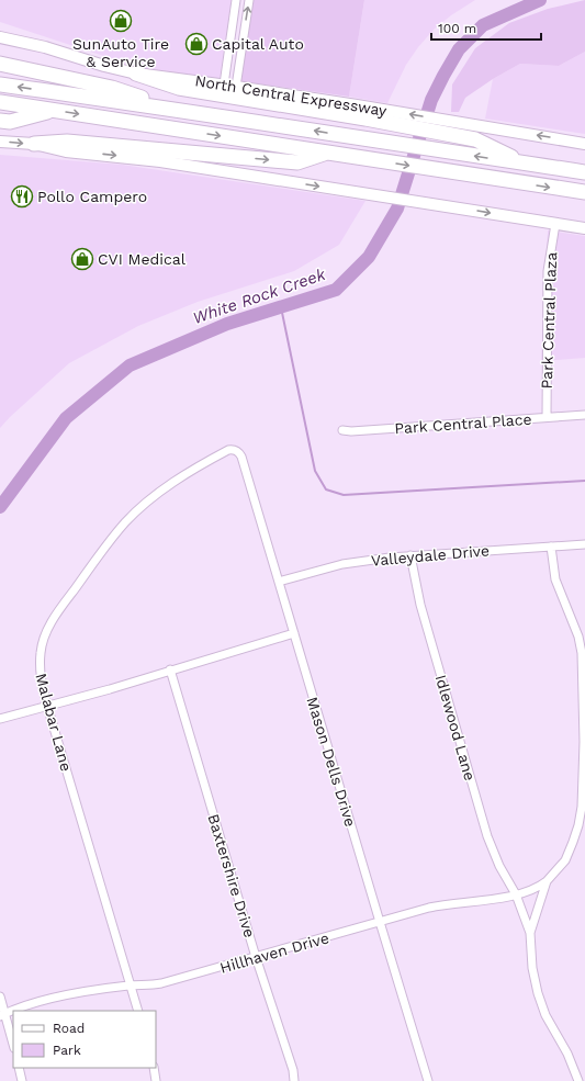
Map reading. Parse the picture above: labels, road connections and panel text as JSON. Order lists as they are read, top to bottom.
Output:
{
  "streets": {
    "highway": ["North Central Expressway"],
    "street": [
      "Park Central Plaza",
      "Park Central Place",
      "Valleydale Drive",
      "Malabar Lane",
      "Idlewood Lane",
      "Mason Dells Drive",
      "Baxtershire Drive",
      "Hillhaven Drive"
    ]
  },
  "crossings": [
    ["Park Central Plaza", "Park Central Place"],
    ["Valleydale Drive", "Idlewood Lane"],
    ["Valleydale Drive", "Mason Dells Drive"],
    ["Malabar Lane", "Mason Dells Drive"],
    ["Malabar Lane", "Hillhaven Drive"],
    ["Idlewood Lane", "Hillhaven Drive"],
    ["Mason Dells Drive", "Hillhaven Drive"],
    ["Baxtershire Drive", "Hillhaven Drive"]
  ],
  "water": ["White Rock Creek"],
  "places": {
    "shop": ["SunAuto Tire & Service", "Capital Auto", "CVI Medical"],
    "restaurant": ["Pollo Campero"]
  },
  "legend": ["Road", "Park"],
  "scale_bar": "100 m"
}
